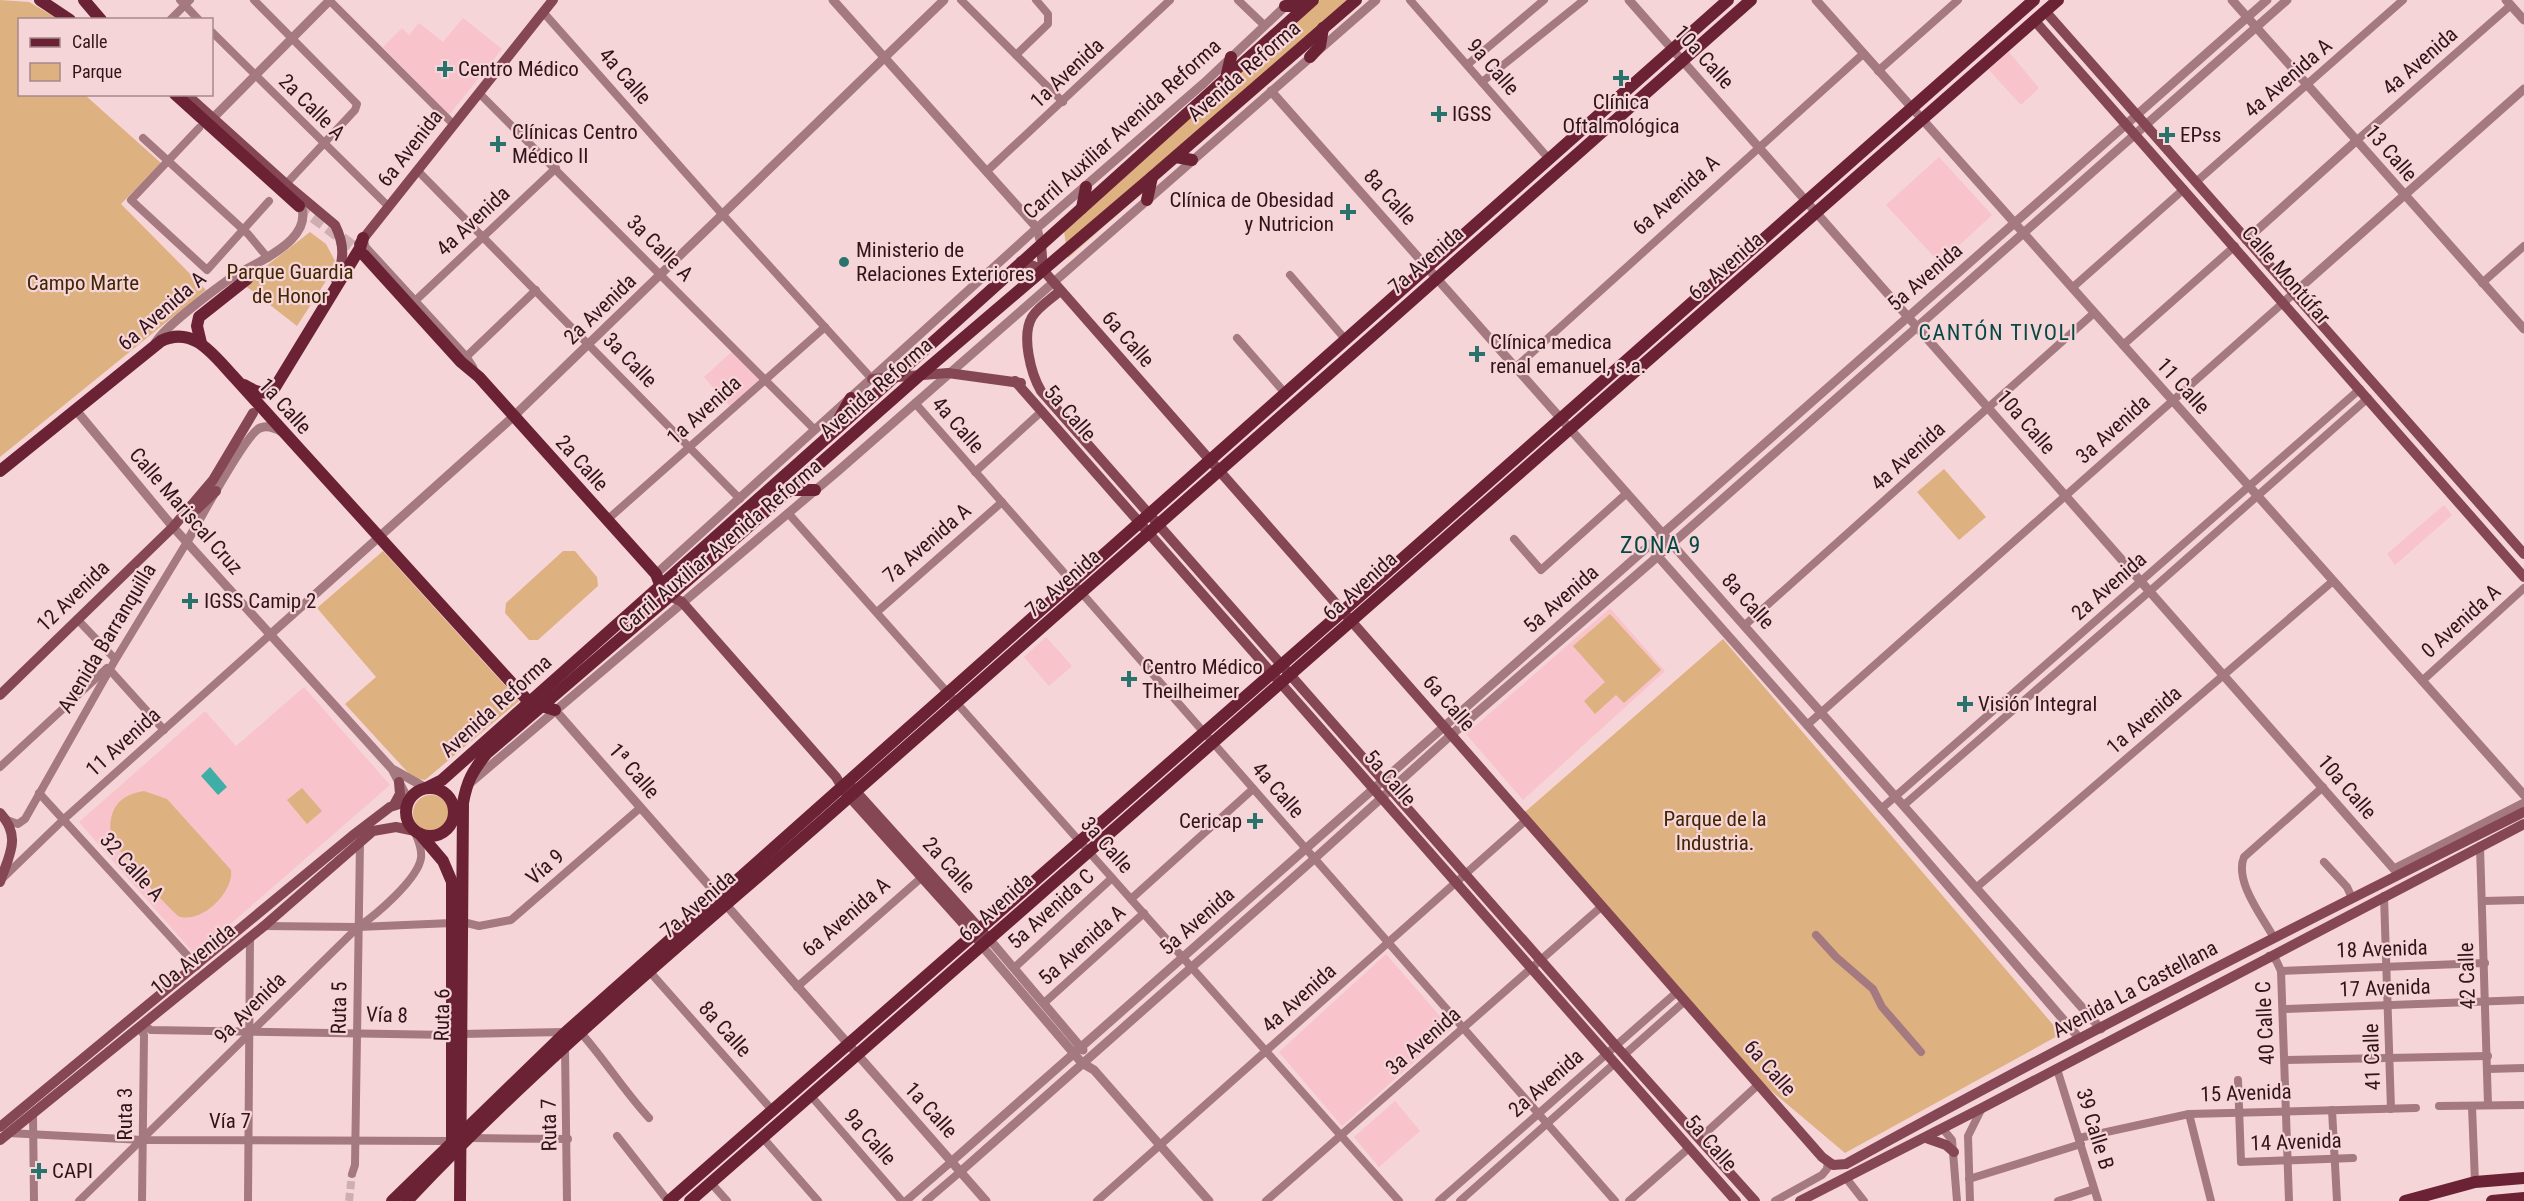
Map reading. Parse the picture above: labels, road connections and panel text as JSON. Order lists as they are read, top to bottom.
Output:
{
  "streets": {
    "main road": [
      "Avenida Reforma",
      "6a Avenida",
      "6a Avenida A",
      "7a Avenida",
      "Calle Montúfar",
      "6a Calle",
      "1a Calle",
      "5a Calle",
      "2a Calle",
      "12 Avenida",
      "Avenida Barranquilla",
      "10a Avenida",
      "Avenida La Castellana",
      "Ruta 6"
    ],
    "street": [
      "10a Calle",
      "4a Avenida",
      "9a Calle",
      "1a Avenida",
      "4a Calle",
      "4a Avenida A",
      "2a Calle A",
      "Carril Auxiliar Avenida Reforma",
      "13 Calle",
      "8a Calle",
      "3a Calle A",
      "5a Avenida",
      "2a Avenida",
      "3a Calle",
      "11 Calle",
      "3a Avenida",
      "Calle Mariscal Cruz",
      "7a Avenida A",
      "0 Avenida A",
      "11 Avenida",
      "1ª Calle",
      "32 Calle A",
      "Vía 9",
      "5a Avenida C",
      "5a Avenida A",
      "18 Avenida",
      "42 Calle",
      "17 Avenida",
      "9a Avenida",
      "Ruta 5",
      "Vía 8",
      "40 Calle C",
      "41 Calle",
      "15 Avenida",
      "Ruta 3",
      "Vía 7",
      "Ruta 7",
      "39 Calle B",
      "14 Avenida"
    ]
  },
  "crossings": [
    ["10a Calle", "4a Avenida"],
    ["10a Calle", "1a Avenida"],
    ["10a Calle", "6a Avenida"],
    ["10a Calle", "6a Avenida A"],
    ["10a Calle", "7a Avenida"],
    ["10a Calle", "5a Avenida"],
    ["10a Calle", "2a Avenida"],
    ["10a Calle", "3a Avenida"],
    ["4a Avenida", "4a Calle"],
    ["4a Avenida", "13 Calle"],
    ["4a Avenida", "8a Calle"],
    ["4a Avenida", "3a Calle A"],
    ["4a Avenida", "Calle Montúfar"],
    ["4a Avenida", "6a Calle"],
    ["4a Avenida", "3a Calle"],
    ["4a Avenida", "11 Calle"],
    ["4a Avenida", "5a Calle"],
    ["4a Avenida", "2a Calle"],
    ["9a Calle", "6a Avenida"],
    ["9a Calle", "7a Avenida"],
    ["9a Calle", "5a Avenida"],
    ["Avenida Reforma", "Carril Auxiliar Avenida Reforma"],
    ["Avenida Reforma", "6a Calle"],
    ["Avenida Reforma", "5a Calle"],
    ["Avenida Reforma", "2a Calle"],
    ["Avenida Reforma", "Calle Mariscal Cruz"],
    ["Avenida Reforma", "10a Avenida"],
    ["Avenida Reforma", "9a Avenida"],
    ["Avenida Reforma", "Ruta 6"],
    ["1a Avenida", "4a Calle"],
    ["1a Avenida", "8a Calle"],
    ["1a Avenida", "3a Calle A"],
    ["1a Avenida", "3a Calle"],
    ["1a Avenida", "11 Calle"],
    ["1a Avenida", "2a Calle"],
    ["4a Calle", "Carril Auxiliar Avenida Reforma"],
    ["4a Calle", "6a Avenida"],
    ["4a Calle", "7a Avenida"],
    ["4a Calle", "5a Avenida"],
    ["4a Calle", "2a Avenida"],
    ["4a Calle", "5a Calle"],
    ["4a Calle", "3a Avenida"],
    ["4a Calle", "7a Avenida A"],
    ["4a Avenida A", "13 Calle"],
    ["4a Avenida A", "Calle Montúfar"],
    ["2a Calle A", "6a Avenida"],
    ["Carril Auxiliar Avenida Reforma", "8a Calle"],
    ["Carril Auxiliar Avenida Reforma", "3a Calle A"],
    ["Carril Auxiliar Avenida Reforma", "6a Calle"],
    ["Carril Auxiliar Avenida Reforma", "3a Calle"],
    ["Carril Auxiliar Avenida Reforma", "5a Calle"],
    ["Carril Auxiliar Avenida Reforma", "2a Calle"],
    ["Carril Auxiliar Avenida Reforma", "1ª Calle"],
    ["6a Avenida", "8a Calle"],
    ["6a Avenida", "3a Calle A"],
    ["6a Avenida", "Calle Montúfar"],
    ["6a Avenida", "6a Calle"],
    ["6a Avenida", "3a Calle"],
    ["6a Avenida", "11 Calle"],
    ["6a Avenida", "1a Calle"],
    ["6a Avenida", "5a Calle"],
    ["6a Avenida", "2a Calle"],
    ["6a Avenida", "1ª Calle"],
    ["13 Calle", "5a Avenida"],
    ["13 Calle", "3a Avenida"],
    ["6a Avenida A", "8a Calle"],
    ["6a Avenida A", "11 Calle"],
    ["6a Avenida A", "2a Calle"],
    ["6a Avenida A", "Calle Mariscal Cruz"],
    ["6a Avenida A", "1ª Calle"],
    ["8a Calle", "7a Avenida"],
    ["8a Calle", "5a Avenida"],
    ["8a Calle", "2a Avenida"],
    ["8a Calle", "3a Avenida"],
    ["8a Calle", "Avenida La Castellana"],
    ["3a Calle A", "2a Avenida"],
    ["7a Avenida", "6a Calle"],
    ["7a Avenida", "3a Calle"],
    ["7a Avenida", "5a Calle"],
    ["7a Avenida", "2a Calle"],
    ["7a Avenida", "1ª Calle"],
    ["7a Avenida", "Vía 8"],
    ["7a Avenida", "Ruta 6"],
    ["7a Avenida", "Vía 7"],
    ["7a Avenida", "Ruta 7"],
    ["Calle Montúfar", "5a Avenida"],
    ["Calle Montúfar", "2a Avenida"],
    ["Calle Montúfar", "3a Avenida"],
    ["5a Avenida", "6a Calle"],
    ["5a Avenida", "3a Calle"],
    ["5a Avenida", "11 Calle"],
    ["5a Avenida", "1a Calle"],
    ["5a Avenida", "5a Calle"],
    ["5a Avenida", "2a Calle"],
    ["2a Avenida", "6a Calle"],
    ["2a Avenida", "3a Calle"],
    ["2a Avenida", "11 Calle"],
    ["2a Avenida", "1a Calle"],
    ["2a Avenida", "5a Calle"],
    ["2a Avenida", "2a Calle"],
    ["2a Avenida", "Calle Mariscal Cruz"],
    ["2a Avenida", "11 Avenida"],
    ["6a Calle", "5a Calle"],
    ["6a Calle", "3a Avenida"],
    ["6a Calle", "Avenida La Castellana"],
    ["3a Calle", "3a Avenida"],
    ["3a Calle", "7a Avenida A"],
    ["3a Calle", "5a Avenida C"],
    ["3a Calle", "5a Avenida A"],
    ["11 Calle", "3a Avenida"],
    ["11 Calle", "0 Avenida A"],
    ["1a Calle", "Avenida Barranquilla"],
    ["1a Calle", "1ª Calle"],
    ["5a Calle", "3a Avenida"],
    ["5a Calle", "7a Avenida A"],
    ["2a Calle", "5a Avenida C"],
    ["2a Calle", "5a Avenida A"],
    ["Calle Mariscal Cruz", "12 Avenida"],
    ["Calle Mariscal Cruz", "Avenida Barranquilla"],
    ["Calle Mariscal Cruz", "11 Avenida"],
    ["Calle Mariscal Cruz", "10a Avenida"],
    ["Calle Mariscal Cruz", "9a Avenida"],
    ["Calle Mariscal Cruz", "Ruta 6"],
    ["Avenida Barranquilla", "11 Avenida"],
    ["Avenida Barranquilla", "32 Calle A"],
    ["11 Avenida", "32 Calle A"],
    ["1ª Calle", "Vía 9"],
    ["32 Calle A", "10a Avenida"],
    ["Vía 9", "10a Avenida"],
    ["Vía 9", "9a Avenida"],
    ["Vía 9", "Ruta 5"],
    ["Vía 9", "Ruta 6"],
    ["18 Avenida", "42 Calle"],
    ["18 Avenida", "40 Calle C"],
    ["18 Avenida", "41 Calle"],
    ["10a Avenida", "9a Avenida"],
    ["10a Avenida", "Ruta 5"],
    ["10a Avenida", "Vía 8"],
    ["10a Avenida", "Ruta 6"],
    ["10a Avenida", "Ruta 3"],
    ["10a Avenida", "Vía 7"],
    ["42 Calle", "17 Avenida"],
    ["42 Calle", "Avenida La Castellana"],
    ["17 Avenida", "40 Calle C"],
    ["17 Avenida", "41 Calle"],
    ["Avenida La Castellana", "40 Calle C"],
    ["Avenida La Castellana", "41 Calle"],
    ["Avenida La Castellana", "39 Calle B"],
    ["9a Avenida", "Ruta 5"],
    ["9a Avenida", "Vía 8"],
    ["9a Avenida", "Ruta 6"],
    ["9a Avenida", "Ruta 3"],
    ["9a Avenida", "Vía 7"],
    ["Ruta 5", "Vía 8"],
    ["Ruta 5", "Vía 7"],
    ["Vía 8", "Ruta 6"],
    ["Vía 8", "Ruta 3"],
    ["Ruta 6", "Vía 7"],
    ["40 Calle C", "15 Avenida"],
    ["40 Calle C", "14 Avenida"],
    ["41 Calle", "15 Avenida"],
    ["15 Avenida", "39 Calle B"],
    ["15 Avenida", "14 Avenida"],
    ["Ruta 3", "Vía 7"],
    ["Vía 7", "Ruta 7"]
  ],
  "districts": ["CANTÓN TIVOLI", "ZONA 9"],
  "parks": ["Parque Guardia de Honor", "Campo Marte", "Parque de la Industria."],
  "places": {
    "health": [
      "Centro Médico",
      "Clínica Oftalmológica",
      "IGSS",
      "EPss",
      "Clínicas Centro Médico II",
      "Clínica de Obesidad y Nutricion",
      "Clínica medica renal emanuel, s.a.",
      "IGSS Camip 2",
      "Centro Médico Theilheimer",
      "Visión Integral",
      "Cericap",
      "CAPI"
    ],
    "other": ["Ministerio de Relaciones Exteriores"]
  },
  "legend": ["Calle", "Parque"]
}
